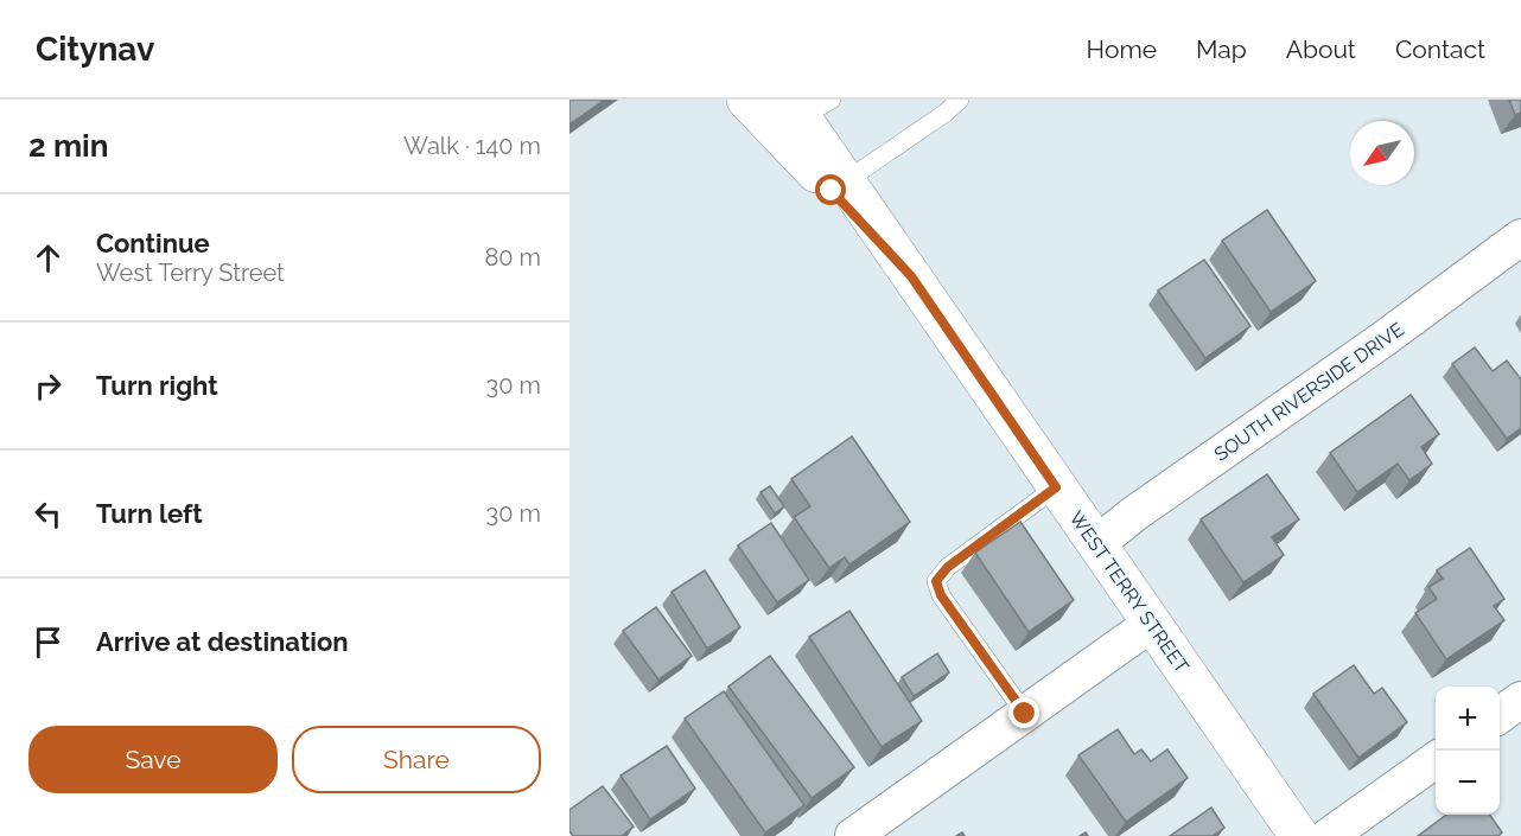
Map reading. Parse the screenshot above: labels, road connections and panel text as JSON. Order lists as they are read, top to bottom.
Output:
{
  "streets": {
    "street": ["SOUTH RIVERSIDE DRIVE", "WEST TERRY STREET"]
  },
  "crossings": [
    ["SOUTH RIVERSIDE DRIVE", "WEST TERRY STREET"]
  ],
  "north": "bottom left",
  "page": {
    "header": "Citynav",
    "nav": [
      "Home",
      "Map",
      "About",
      "Contact"
    ],
    "heading": ["2 min", "Walk · 140 m"],
    "list": [
      ["Continue", "West Terry Street", "80 m"],
      ["Turn right", "30 m"],
      ["Turn left", "30 m"],
      "Arrive at destination"
    ],
    "map_buttons": ["+", "−"],
    "buttons": ["Save", "Share"]
  }
}
